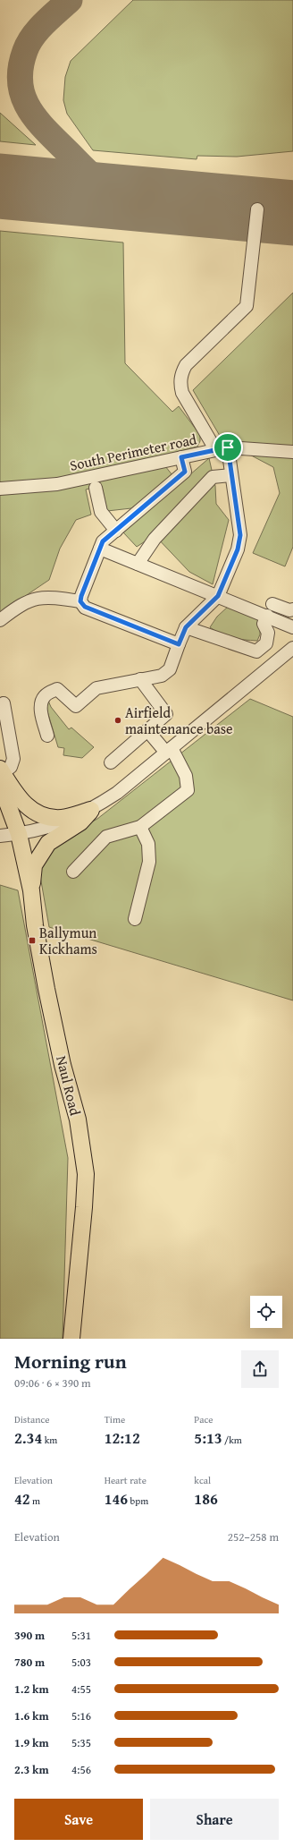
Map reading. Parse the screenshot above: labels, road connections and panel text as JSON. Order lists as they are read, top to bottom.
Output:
{
  "streets": {
    "main road": ["Naul Road"],
    "street": ["South Perimeter road"]
  },
  "places": {
    "other": ["Airfield maintenance base"],
    "transit": ["Ballymun Kickhams"]
  },
  "page": {
    "heading": ["Morning run", "09:06 · 6 × 390 m"],
    "stats": [
      ["Distance", "2.34 km"],
      ["Time", "12:12"],
      ["Pace", "5:13 /km"],
      ["Elevation", "42 m"],
      ["Heart rate", "146 bpm"],
      ["kcal", "186"]
    ],
    "chart": ["Elevation", "252–258 m"],
    "list": [
      {
        "name": "390 m",
        "note": "5:31"
      },
      {
        "name": "780 m",
        "note": "5:03"
      },
      {
        "name": "1.2 km",
        "note": "4:55"
      },
      {
        "name": "1.6 km",
        "note": "5:16"
      },
      {
        "name": "1.9 km",
        "note": "5:35"
      },
      {
        "name": "2.3 km",
        "note": "4:56"
      }
    ],
    "buttons": ["Save", "Share"]
  }
}
